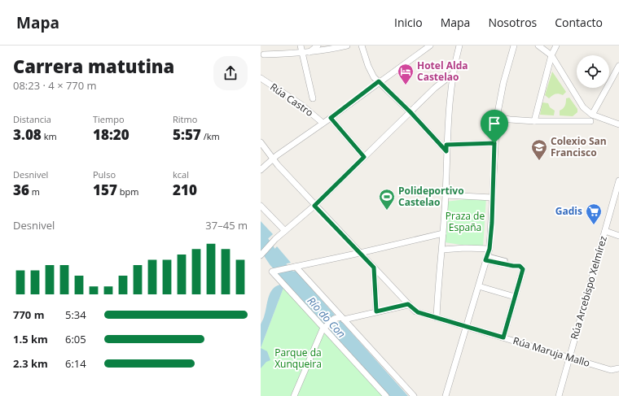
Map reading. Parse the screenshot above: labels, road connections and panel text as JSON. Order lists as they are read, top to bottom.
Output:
{
  "streets": {
    "street": ["Rúa Castro", "Rúa Arcebispo Xelmírez", "Rúa Maruja Mallo"]
  },
  "crossings": [
    ["Rúa Arcebispo Xelmírez", "Rúa Maruja Mallo"]
  ],
  "water": ["Río do Con"],
  "parks": ["Praza de España", "Parque da Xunqueira"],
  "places": {
    "hotel": ["Hotel Alda Castelao"],
    "school or university": ["Colexio San Francisco"],
    "sports": ["Polideportivo Castelao"],
    "supermarket": ["Gadis"]
  },
  "page": {
    "header": "Mapa",
    "nav": [
      "Inicio",
      "Mapa",
      "Nosotros",
      "Contacto"
    ],
    "heading": ["Carrera matutina", "08:23 · 4 × 770 m"],
    "stats": [
      ["Distancia", "3.08 km"],
      ["Tiempo", "18:20"],
      ["Ritmo", "5:57 /km"],
      ["Desnivel", "36 m"],
      ["Pulso", "157 bpm"],
      ["kcal", "210"]
    ],
    "chart": ["Desnivel", "37–45 m"],
    "list": [
      {
        "name": "770 m",
        "note": "5:34"
      },
      {
        "name": "1.5 km",
        "note": "6:05"
      },
      {
        "name": "2.3 km",
        "note": "6:14"
      }
    ]
  }
}
